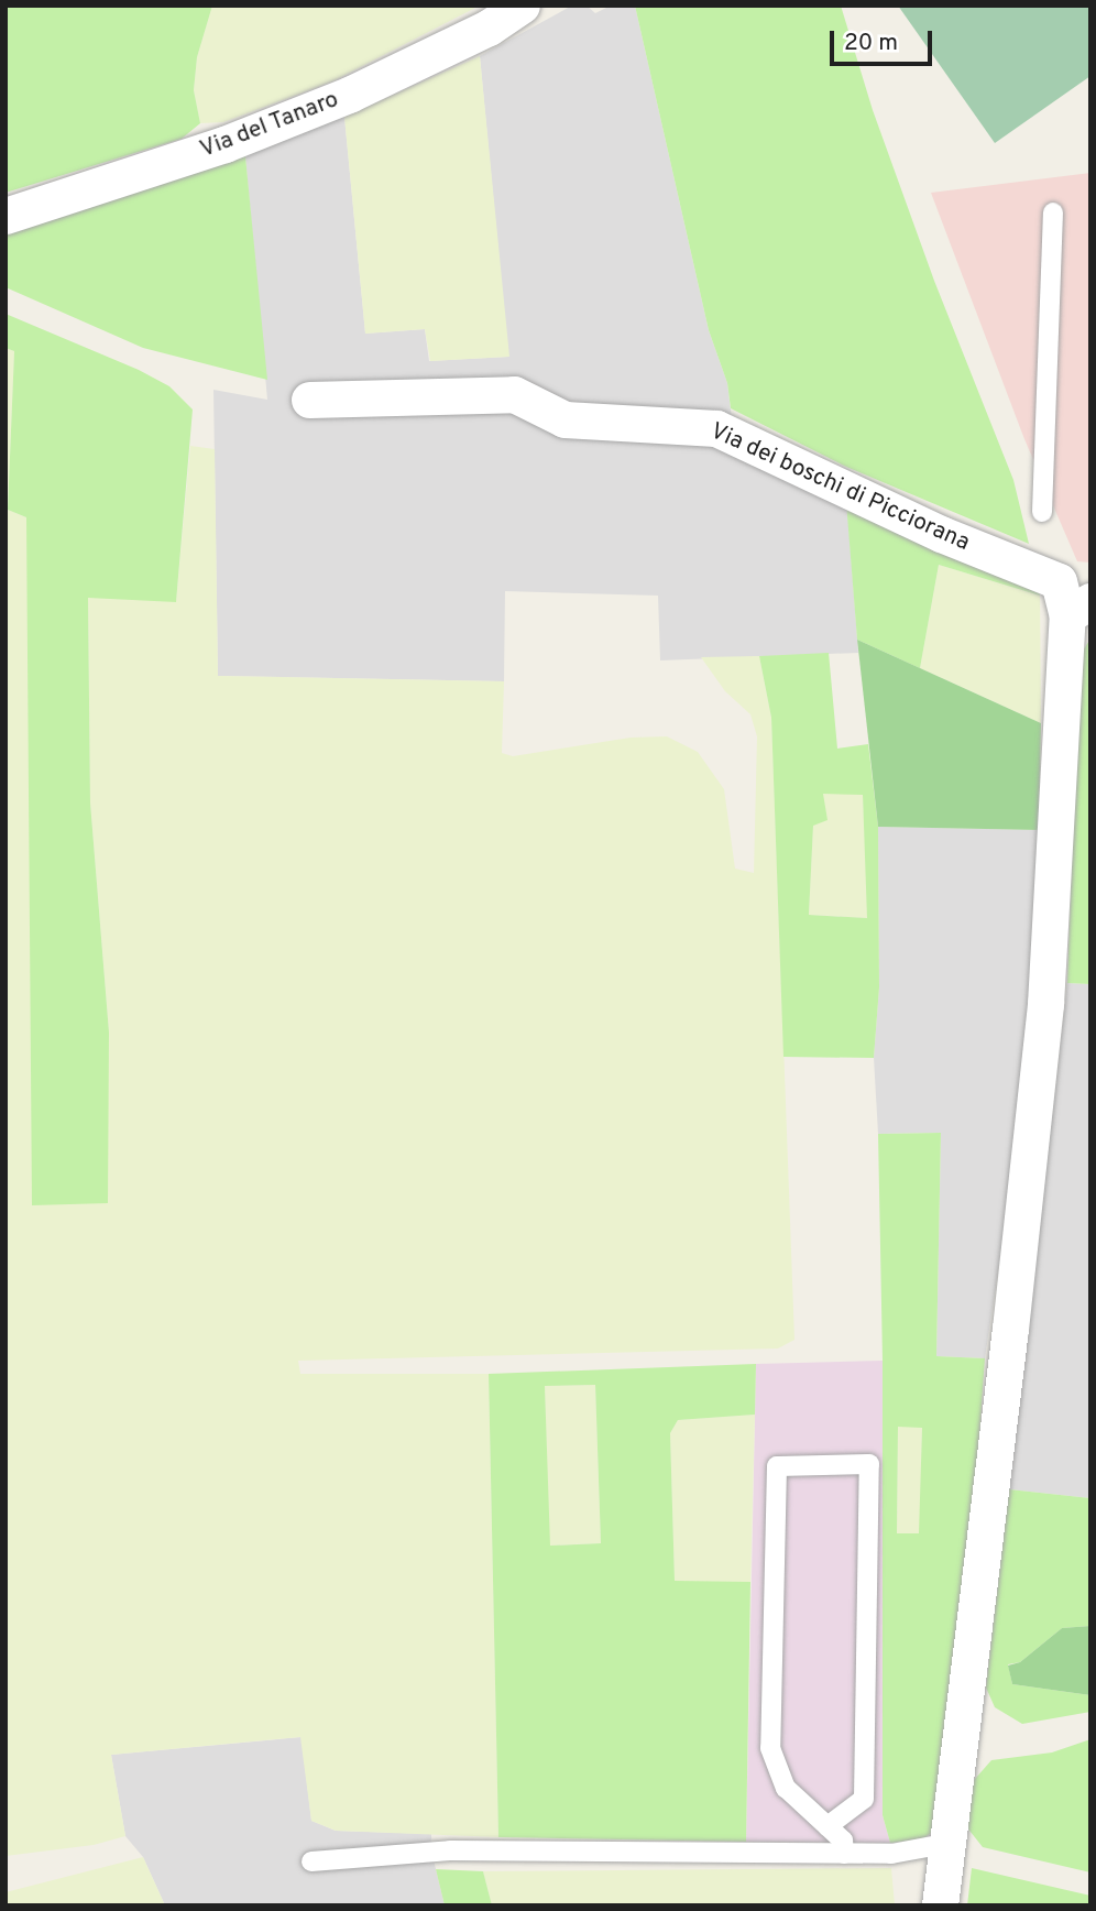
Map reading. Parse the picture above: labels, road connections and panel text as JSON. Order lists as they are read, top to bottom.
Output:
{
  "streets": {
    "street": ["Via del Tanaro", "Via dei boschi di Picciorana"]
  },
  "scale_bar": "20 m"
}
